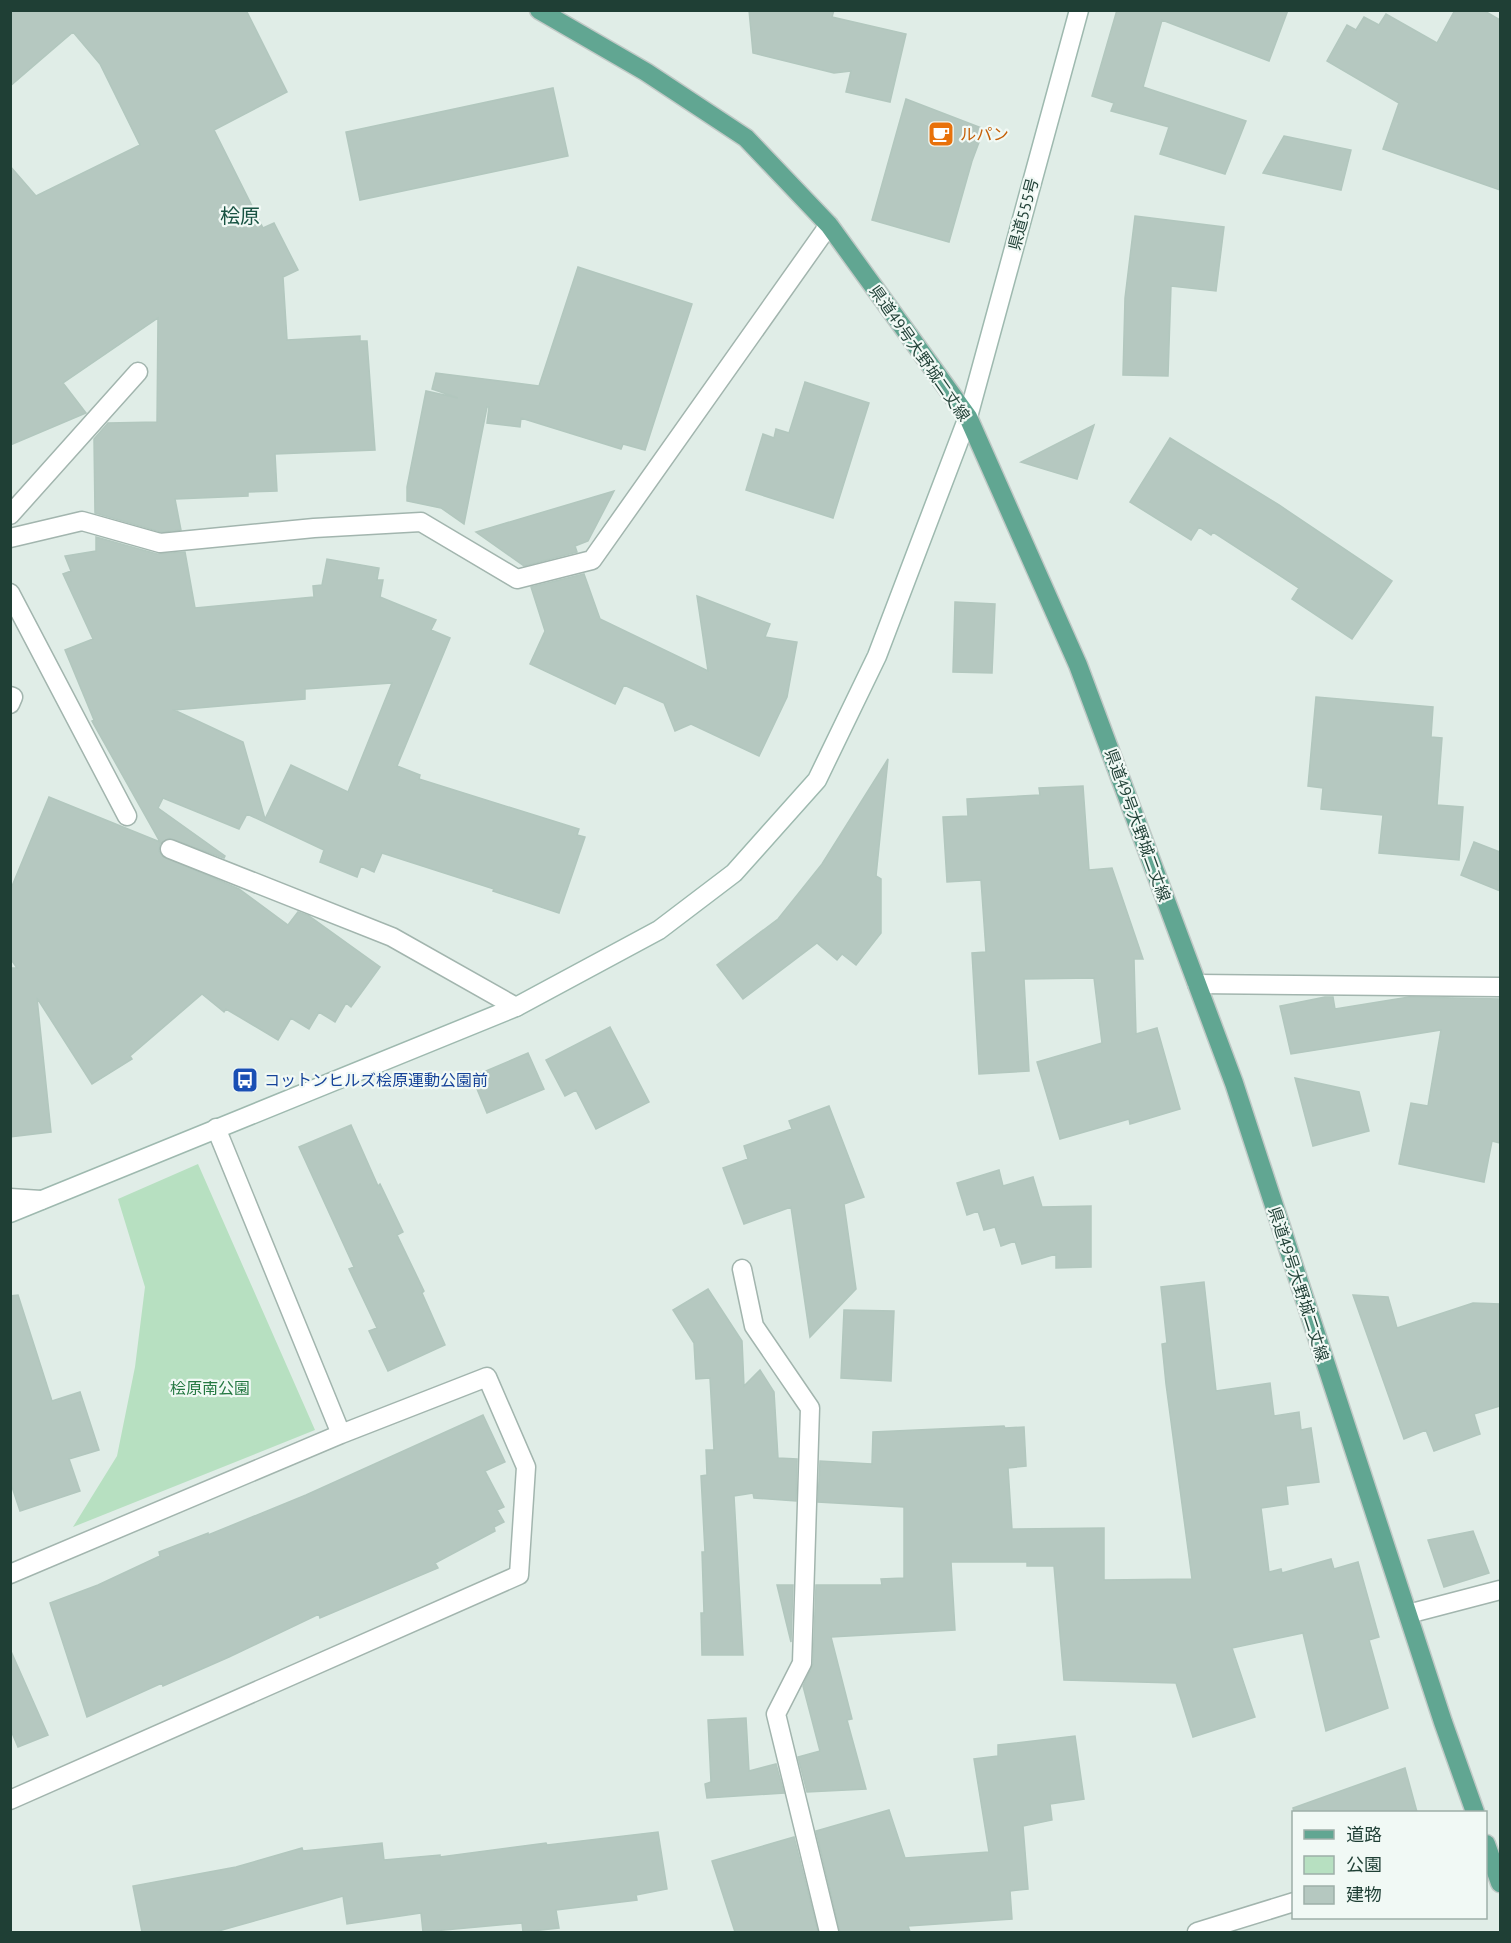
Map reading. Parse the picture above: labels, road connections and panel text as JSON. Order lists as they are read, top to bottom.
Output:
{
  "streets": {
    "main road": ["県道49号大野城二丈線"],
    "street": ["県道555号"]
  },
  "crossings": [
    ["県道555号", "県道49号大野城二丈線"]
  ],
  "districts": ["桧原"],
  "parks": ["桧原南公園"],
  "places": {
    "cafe": ["ルパン"],
    "bus stop": ["コットンヒルズ桧原運動公園前"]
  },
  "legend": ["道路", "公園", "建物"]
}
